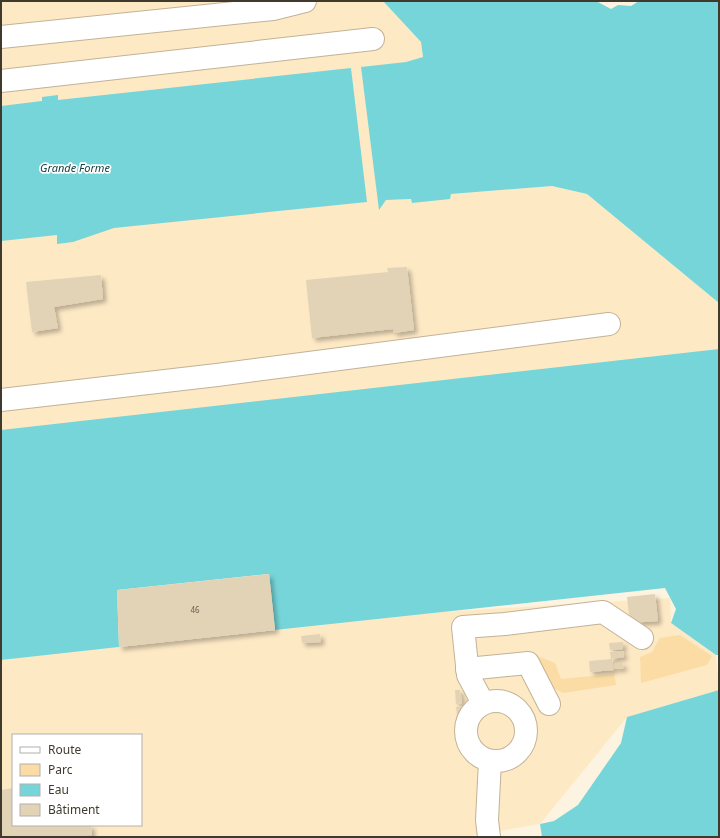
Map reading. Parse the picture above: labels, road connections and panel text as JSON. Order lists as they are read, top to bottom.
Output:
{
  "water": ["Grande Forme"],
  "house_numbers": ["46"],
  "legend": [
    "Route",
    "Parc",
    "Eau",
    "Bâtiment"
  ]
}
